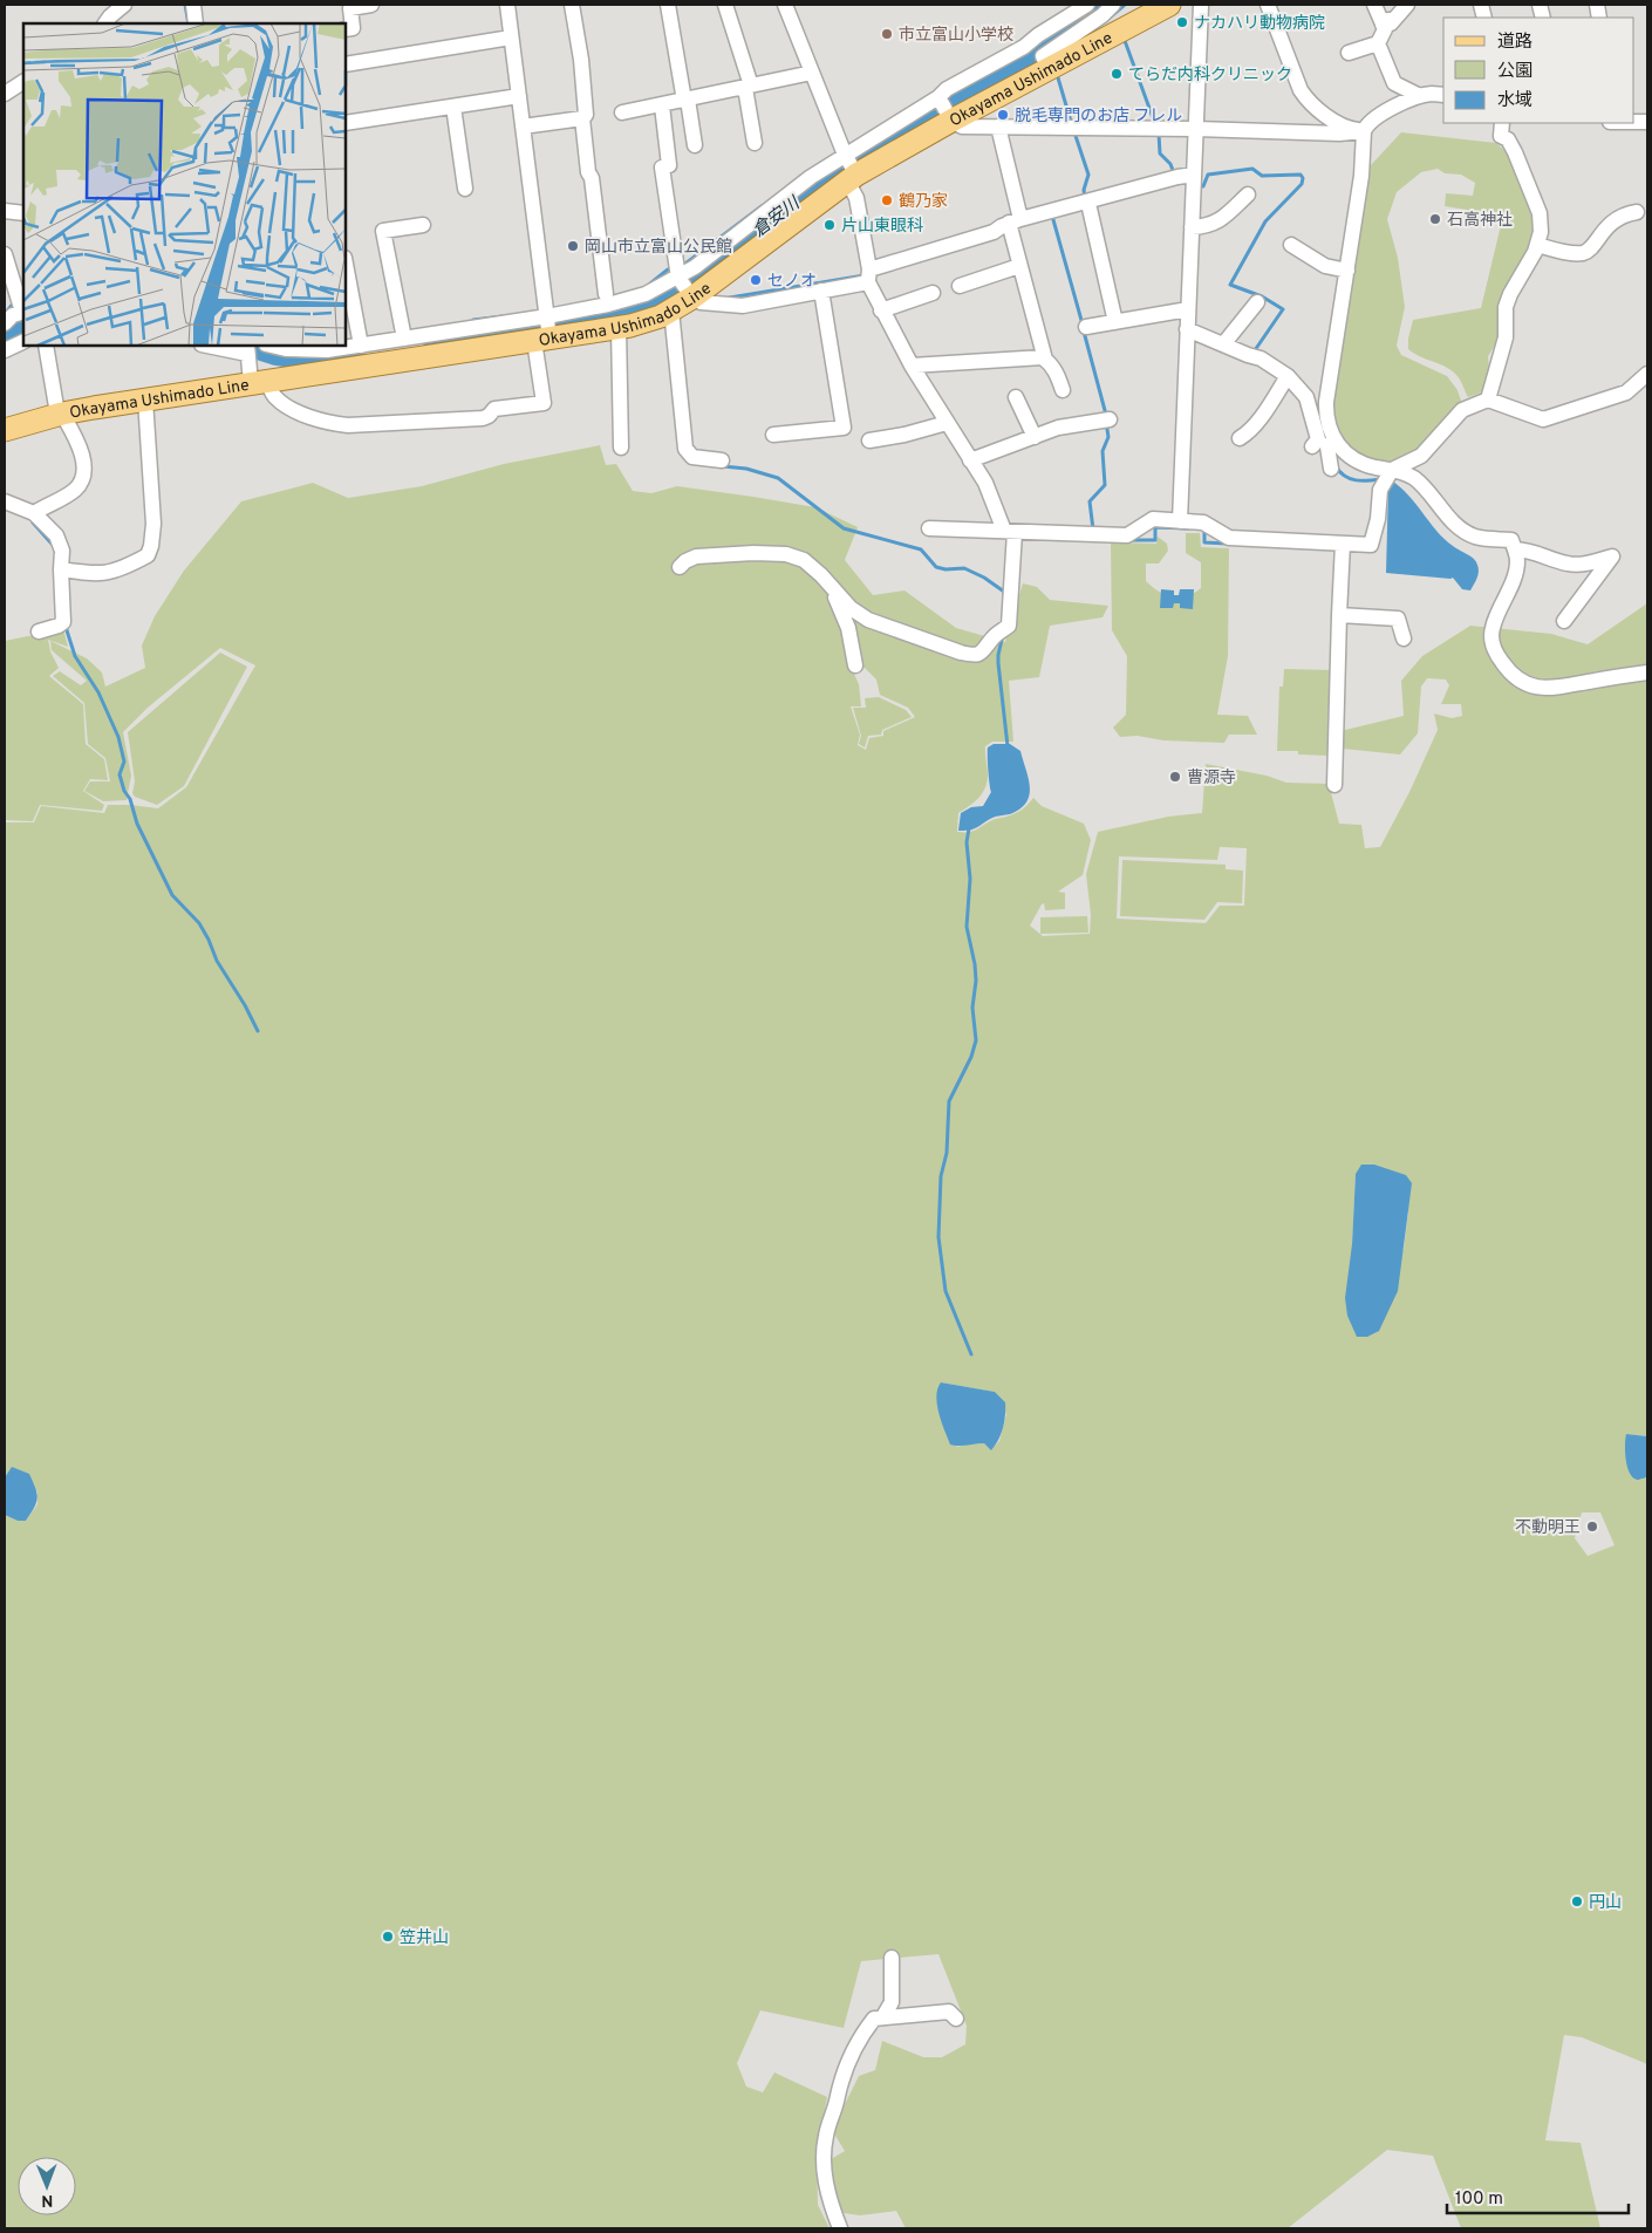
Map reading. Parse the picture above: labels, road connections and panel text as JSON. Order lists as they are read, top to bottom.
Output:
{
  "streets": {
    "main road": ["Okayama Ushimado Line"]
  },
  "water": ["倉安川"],
  "places": [
    "ナカハリ動物病院",
    "市立富山小学校",
    "てらだ内科クリニック",
    "脱毛専門のお店 フレル",
    "鶴乃家",
    "石高神社",
    "片山東眼科",
    "岡山市立富山公民館",
    "セノオ",
    "曹源寺",
    "不動明王",
    "円山",
    "笠井山"
  ],
  "legend": ["道路", "公園", "水域"],
  "scale_bar": "100 m",
  "north": "bottom"
}
